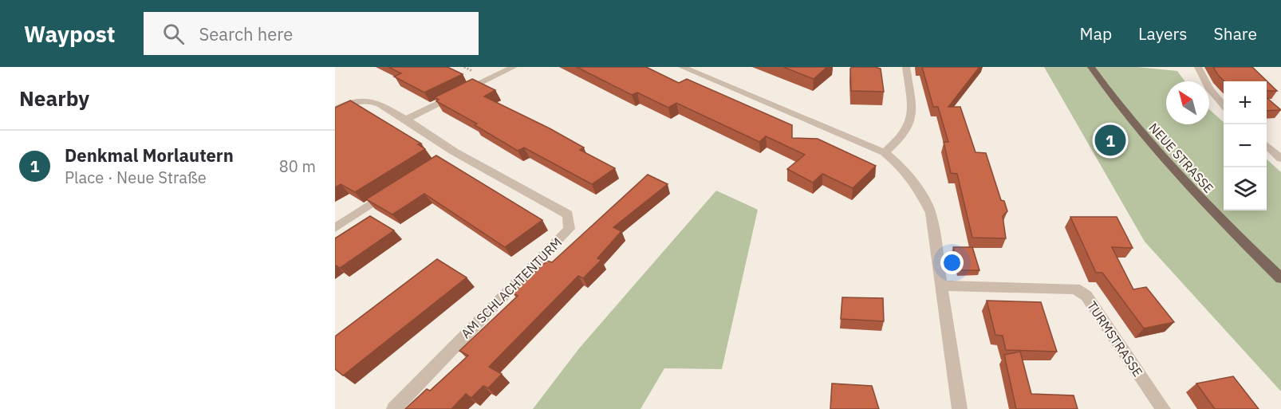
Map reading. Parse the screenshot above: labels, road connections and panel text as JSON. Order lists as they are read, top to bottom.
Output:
{
  "streets": {
    "main road": ["NEUE STRASSE"],
    "street": ["AM SCHLACHTENTURM", "TURMSTRASSE"]
  },
  "north": "top left",
  "page": {
    "header": "Waypost",
    "search": "Search here",
    "nav": ["Map", "Layers", "Share"],
    "heading": "Nearby",
    "map_buttons": ["+", "−"],
    "pins": "1",
    "list": [
      {
        "mark": "1",
        "name": "Denkmal Morlautern",
        "note": "Place · Neue Straße",
        "value": "80 m"
      }
    ]
  }
}
